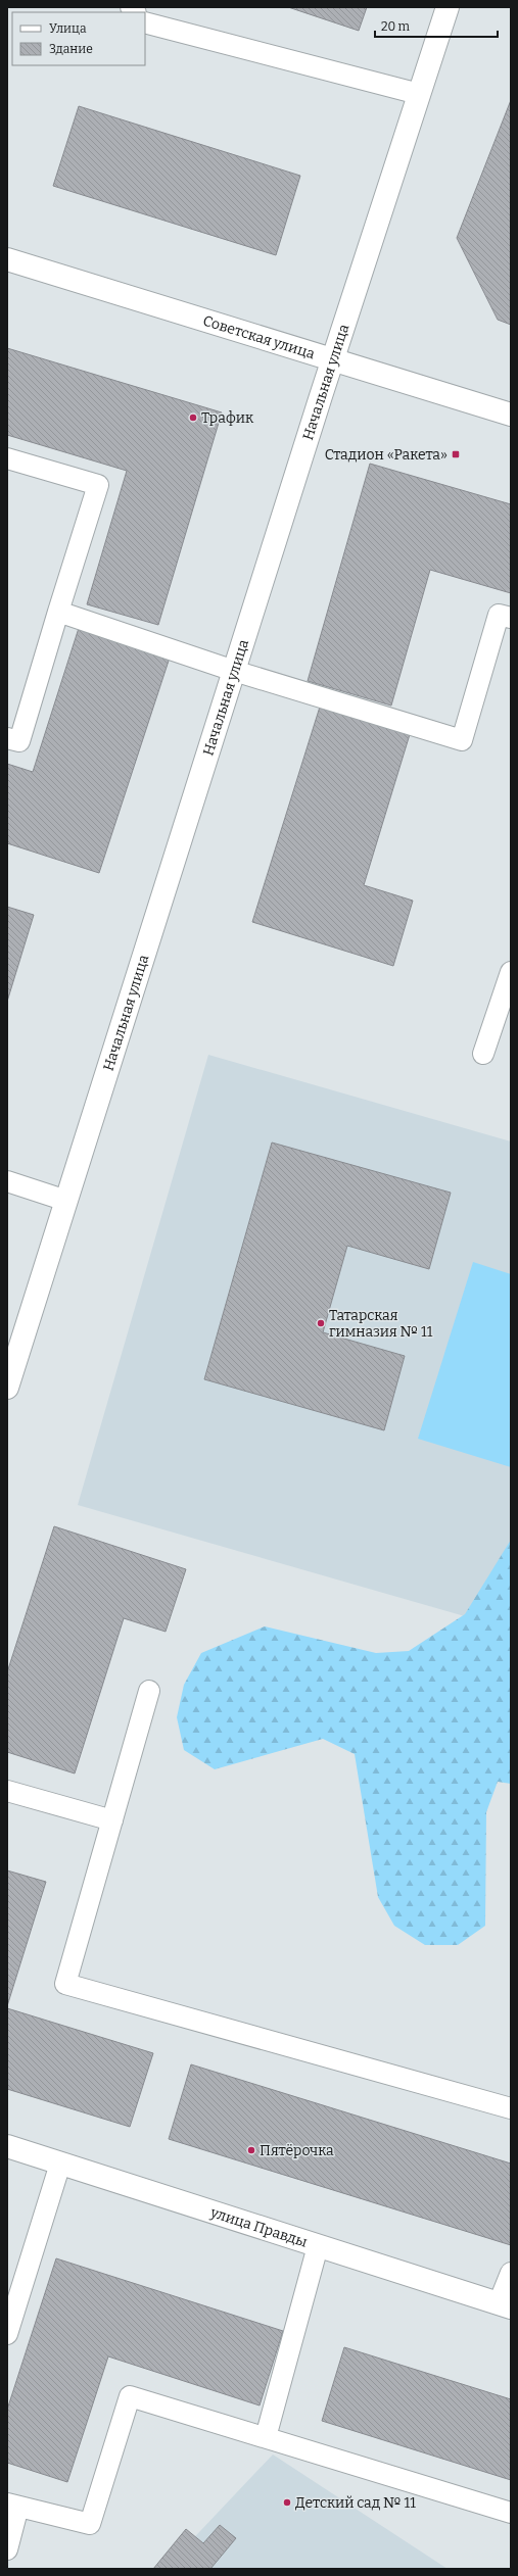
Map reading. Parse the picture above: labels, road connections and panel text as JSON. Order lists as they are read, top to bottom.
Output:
{
  "streets": {
    "street": ["Советская улица", "Начальная улица", "улица Правды"]
  },
  "crossings": [
    ["Советская улица", "Начальная улица"]
  ],
  "places": {
    "other": [
      "Трафик",
      "Татарская гимназия № 11",
      "Пятёрочка",
      "Детский сад № 11"
    ],
    "transit": ["Стадион «Ракета»"]
  },
  "legend": ["Улица", "Здание"],
  "scale_bar": "20 m"
}
